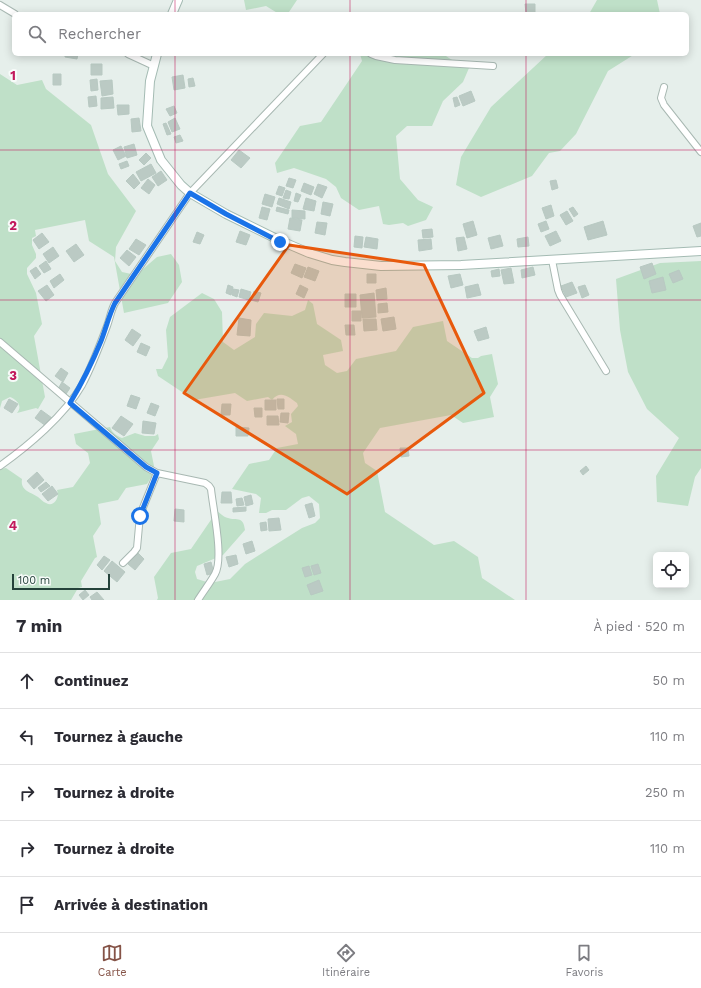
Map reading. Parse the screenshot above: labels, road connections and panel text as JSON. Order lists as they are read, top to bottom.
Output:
{
  "scale_bar": "100 m",
  "page": {
    "search": "Rechercher",
    "scale": "100 m",
    "heading": ["7 min", "À pied · 520 m"],
    "list": [
      ["Continuez", "50 m"],
      ["Tournez à gauche", "110 m"],
      ["Tournez à droite", "250 m"],
      ["Tournez à droite", "110 m"],
      "Arrivée à destination"
    ],
    "nav": ["Carte", "Itinéraire", "Favoris"]
  },
  "grid": {
    "rows": [
      "1",
      "2",
      "3",
      "4"
    ]
  }
}
